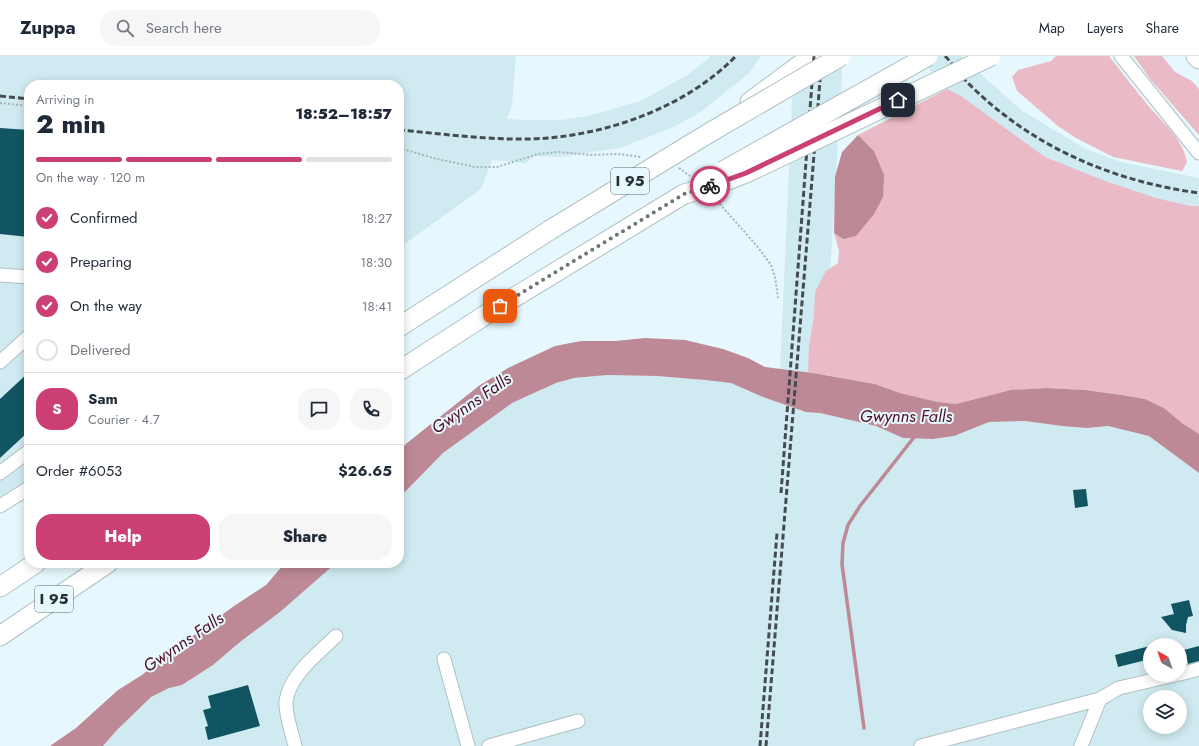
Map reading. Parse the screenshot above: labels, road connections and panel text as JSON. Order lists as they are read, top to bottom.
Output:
{
  "streets": {
    "highway": ["I 95"]
  },
  "water": ["Gwynns Falls"],
  "north": "top left",
  "page": {
    "header": "Zuppa",
    "search": "Search here",
    "nav": ["Map", "Layers", "Share"],
    "heading": ["2 min", "Arriving in", "18:52–18:57"],
    "panel": [
      "Sam",
      "Courier · 4.7",
      "Order #6053",
      "$26.65"
    ],
    "bar": "On the way · 120 m",
    "list": [
      ["Confirmed", "18:27"],
      ["Preparing", "18:30"],
      ["On the way", "18:41"],
      "Delivered"
    ],
    "round": "S",
    "buttons": ["Help", "Share"]
  }
}
